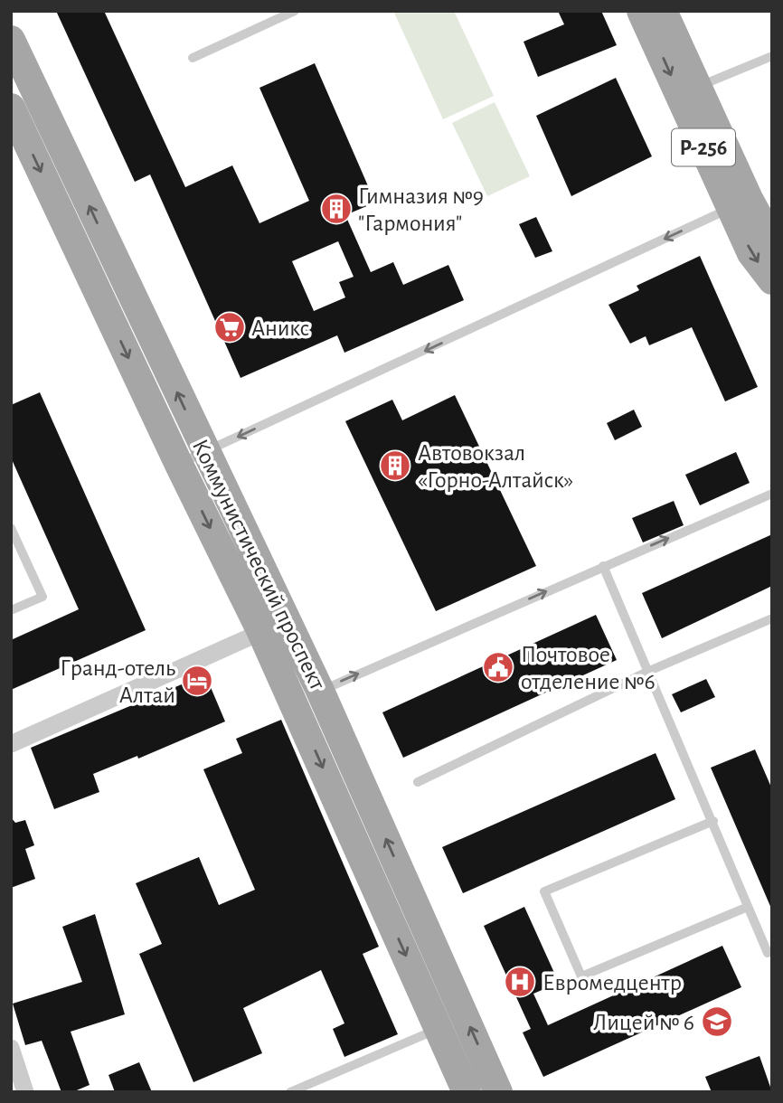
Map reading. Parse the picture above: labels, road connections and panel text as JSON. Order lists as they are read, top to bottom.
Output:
{
  "streets": {
    "main road": ["Р-256", "Коммунистический проспект"]
  },
  "places": {
    "building": ["Гимназия №9 \"Гармония\"", "Автовокзал «Горно-Алтайск»"],
    "supermarket": ["Аникс"],
    "public building": ["Почтовое отделение №6"],
    "hotel": ["Гранд-отель Алтай"],
    "hospital": ["Евромедцентр"],
    "school or university": ["Лицей № 6"]
  }
}
